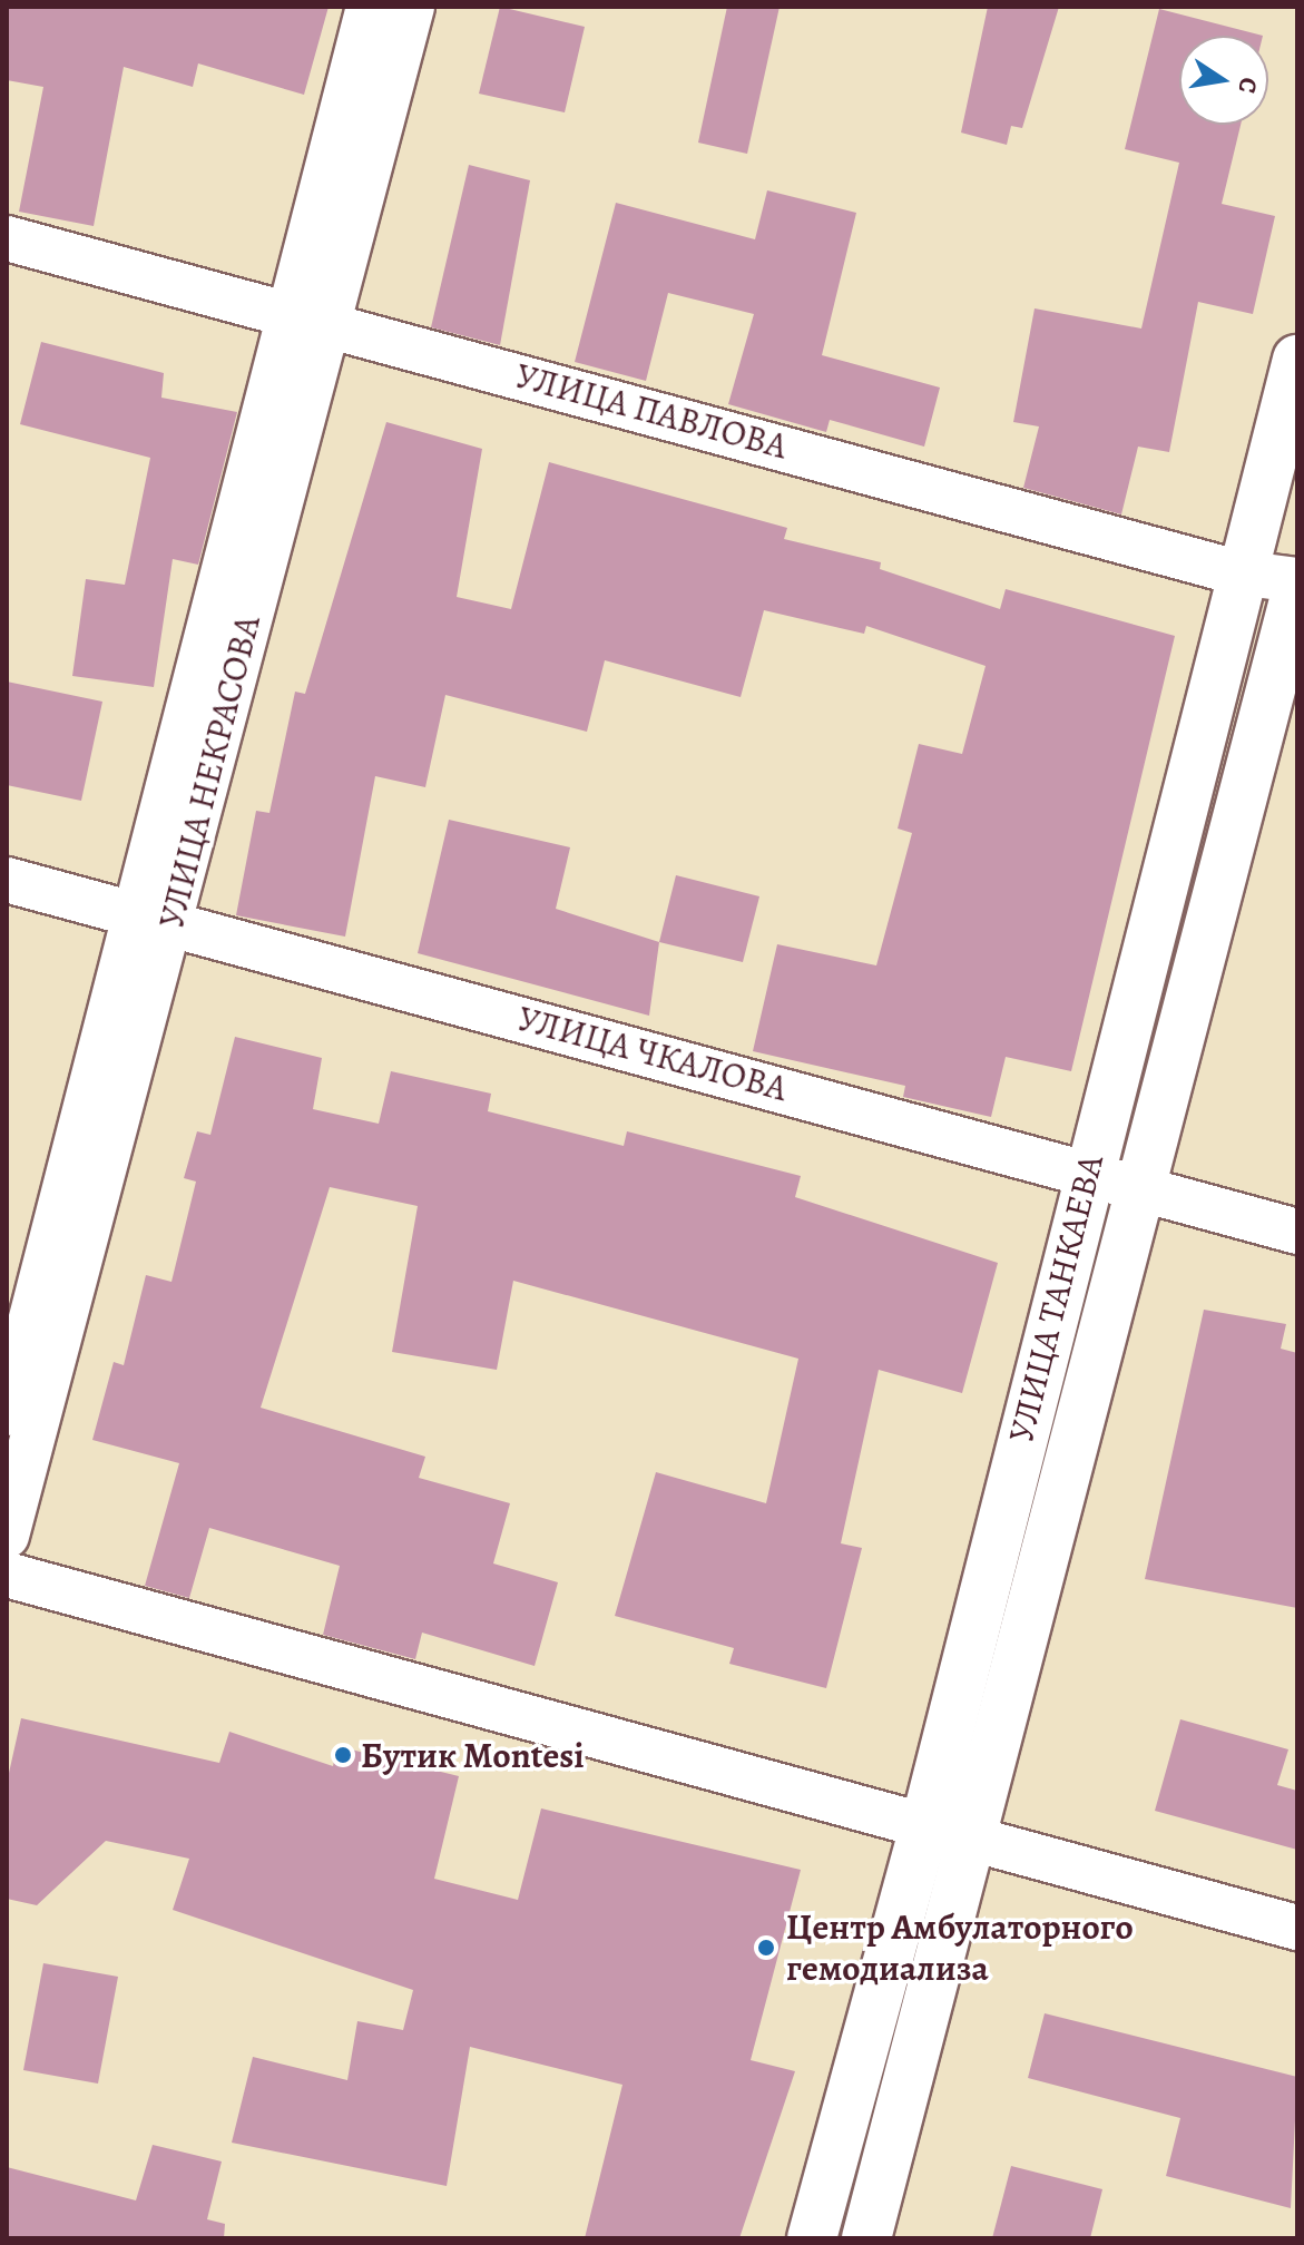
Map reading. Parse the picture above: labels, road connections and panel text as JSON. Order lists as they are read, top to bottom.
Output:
{
  "streets": {
    "main road": ["УЛИЦА ТАНКАЕВА"],
    "street": ["УЛИЦА ПАВЛОВА", "УЛИЦА НЕКРАСОВА", "УЛИЦА ЧКАЛОВА"]
  },
  "crossings": [
    ["УЛИЦА ПАВЛОВА", "УЛИЦА НЕКРАСОВА"],
    ["УЛИЦА ПАВЛОВА", "УЛИЦА ТАНКАЕВА"],
    ["УЛИЦА НЕКРАСОВА", "УЛИЦА ЧКАЛОВА"],
    ["УЛИЦА ЧКАЛОВА", "УЛИЦА ТАНКАЕВА"]
  ],
  "places": ["Бутик Montesi", "Центр Амбулаторного гемодиализа"],
  "north": "right"
}
